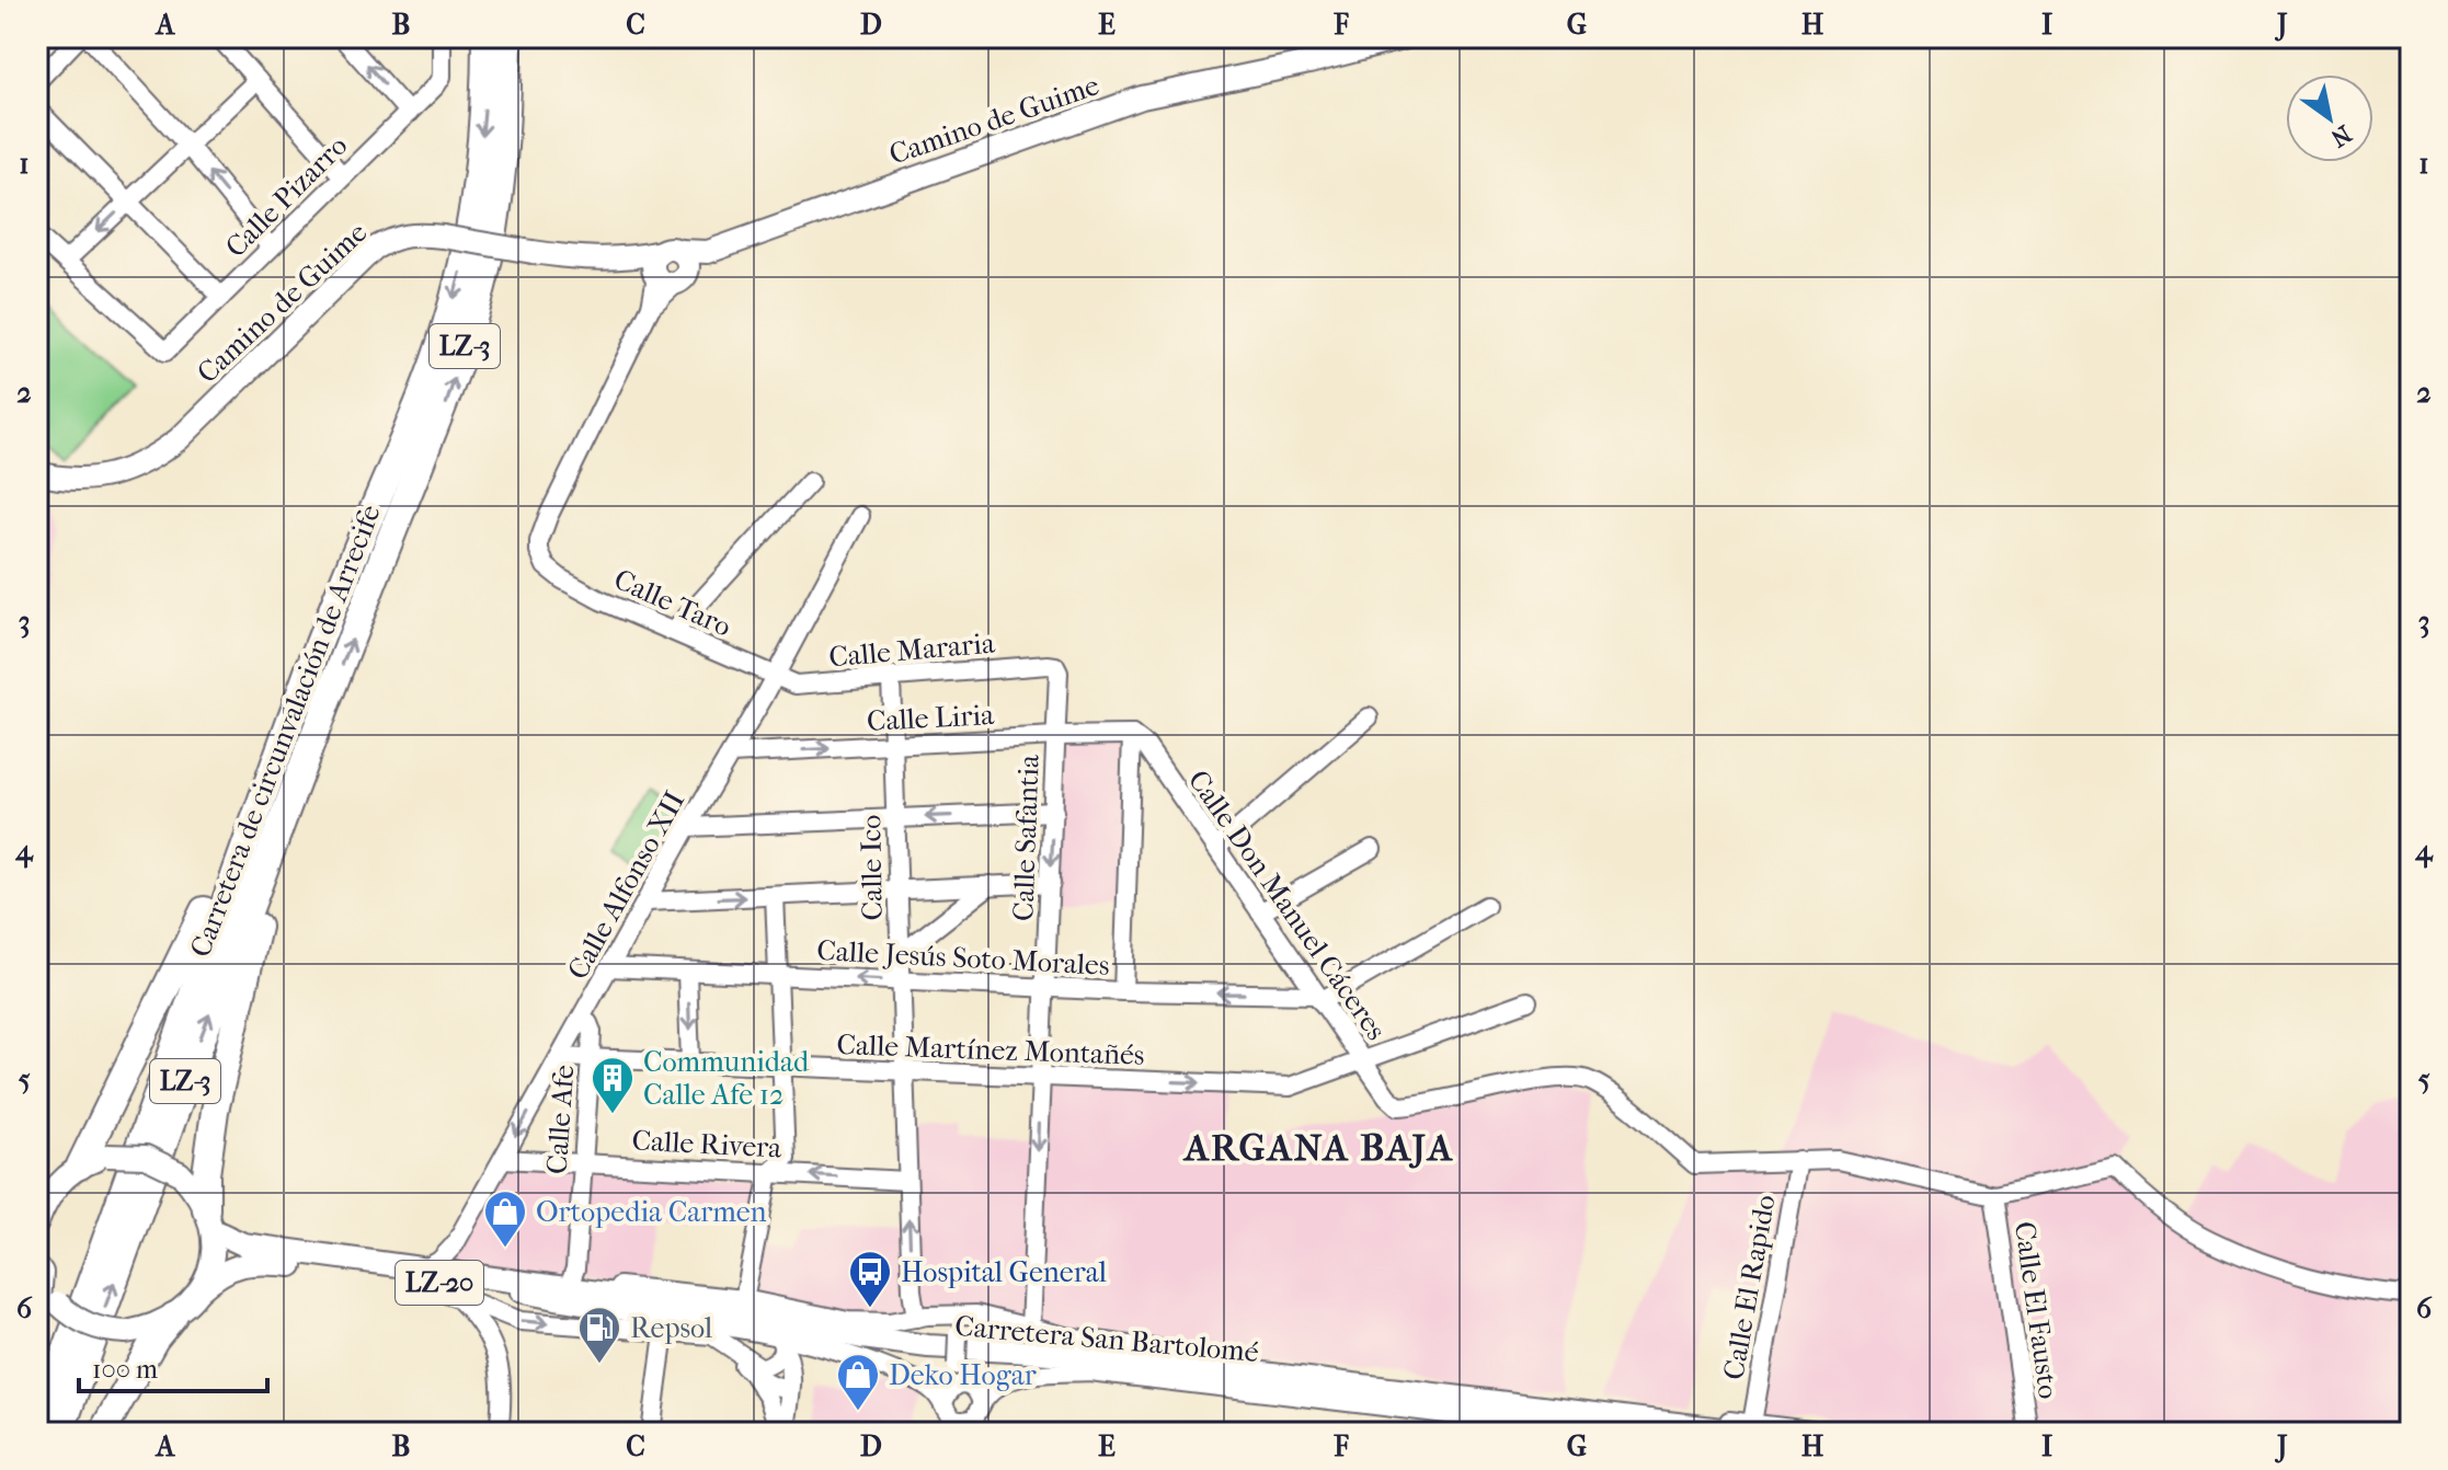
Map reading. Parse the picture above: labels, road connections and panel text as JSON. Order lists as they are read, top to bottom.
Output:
{
  "streets": {
    "highway": ["LZ-3", "Carretera de circunvalación de Arrecife"],
    "main road": ["Camino de Guime", "LZ-20", "Carretera San Bartolomé"],
    "street": [
      "Calle Pizarro",
      "Calle Taro",
      "Calle Mararia",
      "Calle Liria",
      "Calle Safantia",
      "Calle Ico",
      "Calle Alfonso XII",
      "Calle Don Manuel Cáceres",
      "Calle Jesús Soto Morales",
      "Calle Martínez Montañés",
      "Calle Afe",
      "Calle Rivera",
      "Calle El Rapido",
      "Calle El Fausto"
    ]
  },
  "crossings": [
    ["Camino de Guime", "Calle Taro"],
    ["LZ-3", "Carretera de circunvalación de Arrecife"],
    ["LZ-3", "LZ-20"],
    ["LZ-3", "Carretera San Bartolomé"],
    ["Calle Taro", "Calle Mararia"],
    ["Calle Taro", "Calle Alfonso XII"],
    ["Calle Mararia", "Calle Safantia"],
    ["Calle Mararia", "Calle Ico"],
    ["Calle Mararia", "Calle Alfonso XII"],
    ["Calle Liria", "Calle Safantia"],
    ["Calle Liria", "Calle Ico"],
    ["Calle Liria", "Calle Alfonso XII"],
    ["Calle Liria", "Calle Don Manuel Cáceres"],
    ["Calle Safantia", "Calle Jesús Soto Morales"],
    ["Calle Safantia", "Calle Martínez Montañés"],
    ["Calle Safantia", "Carretera San Bartolomé"],
    ["Calle Ico", "Calle Jesús Soto Morales"],
    ["Calle Ico", "Calle Martínez Montañés"],
    ["Calle Ico", "Calle Rivera"],
    ["Calle Ico", "Carretera San Bartolomé"],
    ["Calle Alfonso XII", "Calle Jesús Soto Morales"],
    ["Calle Alfonso XII", "Calle Martínez Montañés"],
    ["Calle Alfonso XII", "Calle Afe"],
    ["Calle Alfonso XII", "Calle Rivera"],
    ["Calle Alfonso XII", "LZ-20"],
    ["Calle Alfonso XII", "Carretera San Bartolomé"],
    ["Calle Don Manuel Cáceres", "Calle Jesús Soto Morales"],
    ["Calle Don Manuel Cáceres", "Calle Martínez Montañés"],
    ["Calle Don Manuel Cáceres", "Calle El Rapido"],
    ["Calle Martínez Montañés", "Calle Afe"],
    ["Calle Afe", "Calle Rivera"],
    ["LZ-20", "Carretera San Bartolomé"],
    ["Calle El Rapido", "Carretera San Bartolomé"]
  ],
  "one_way": ["Calle Safantia"],
  "districts": ["ARGANA BAJA"],
  "places": {
    "building": ["Communidad Calle Afe 12"],
    "shop": ["Ortopedia Carmen", "Deko Hogar"],
    "bus stop": ["Hospital General"],
    "fuel station": ["Repsol"]
  },
  "scale_bar": "100 m",
  "north": "bottom right",
  "grid": {
    "columns": [
      "A",
      "B",
      "C",
      "D",
      "E",
      "F",
      "G",
      "H",
      "I",
      "J"
    ],
    "rows": [
      "1",
      "2",
      "3",
      "4",
      "5",
      "6"
    ]
  }
}
